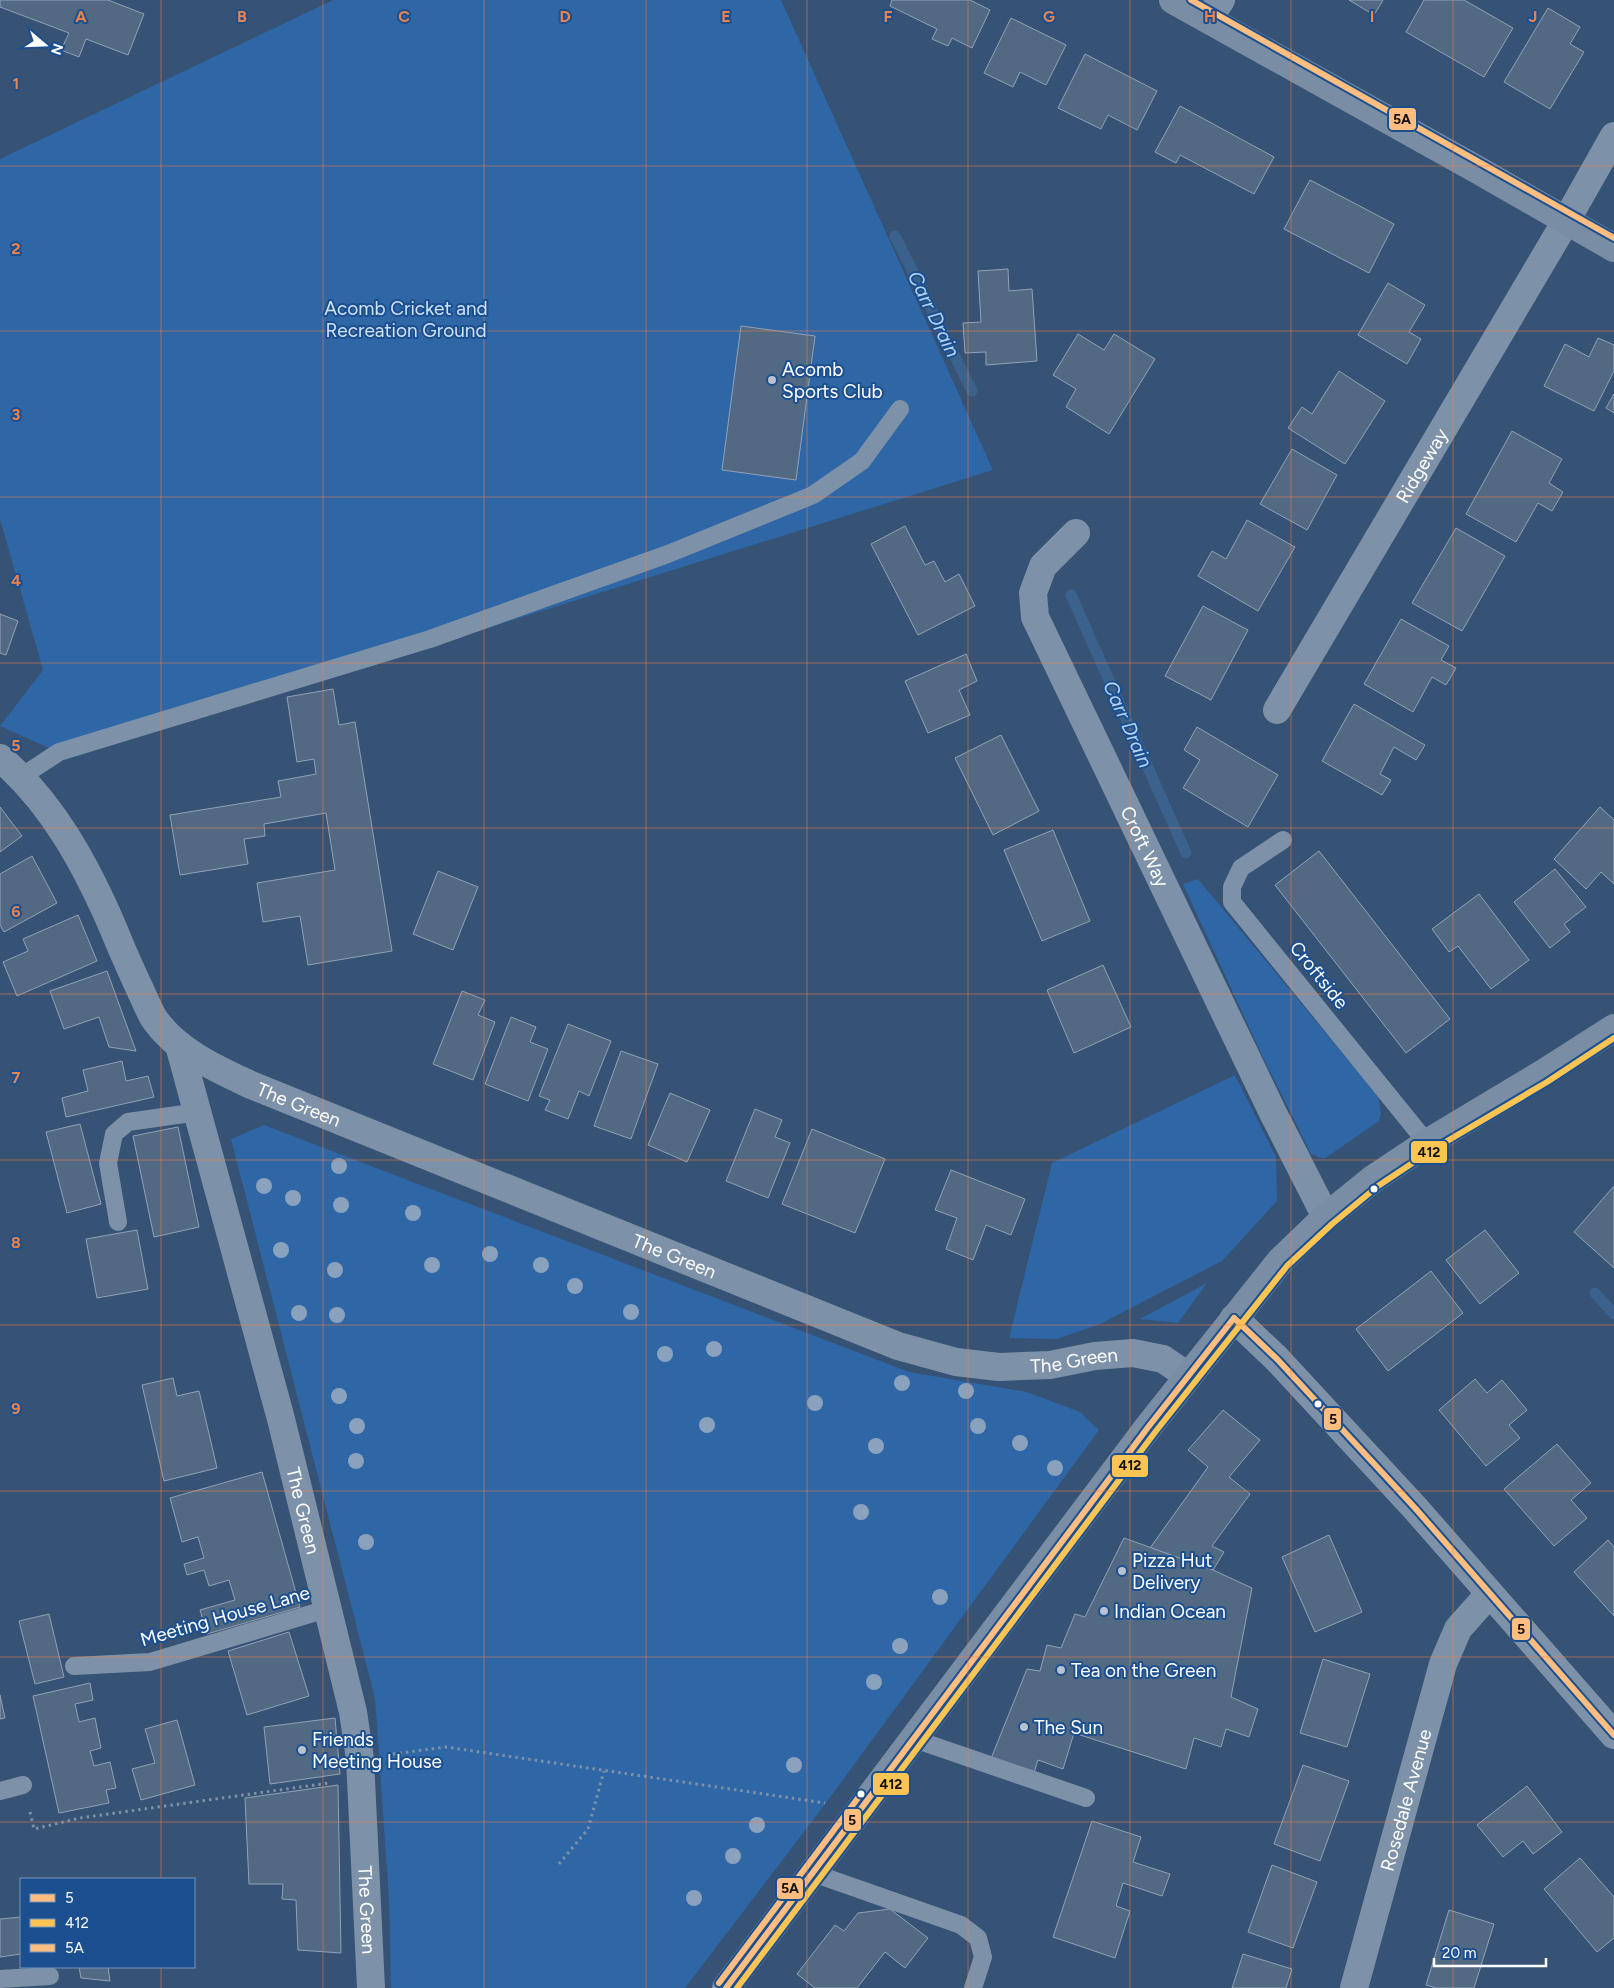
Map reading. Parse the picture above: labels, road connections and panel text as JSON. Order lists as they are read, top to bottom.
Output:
{
  "streets": {
    "street": [
      "Ridgeway",
      "Croft Way",
      "The Green",
      "Rosedale Avenue"
    ],
    "lane": ["Croftside", "Meeting House Lane"]
  },
  "crossings": [
    ["The Green", "Meeting House Lane"]
  ],
  "water": ["Carr Drain"],
  "parks": ["Acomb Cricket and Recreation Ground"],
  "places": [
    "Acomb Sports Club",
    "Pizza Hut Delivery",
    "Indian Ocean",
    "Tea on the Green",
    "The Sun",
    "Friends Meeting House"
  ],
  "lines": ["transit line 5A", "transit line 412", "transit line 5"],
  "legend": ["5", "412", "5A"],
  "scale_bar": "20 m",
  "north": "right",
  "grid": {
    "columns": [
      "A",
      "B",
      "C",
      "D",
      "E",
      "F",
      "G",
      "H",
      "I",
      "J"
    ],
    "rows": [
      "1",
      "2",
      "3",
      "4",
      "5",
      "6",
      "7",
      "8",
      "9"
    ]
  }
}
